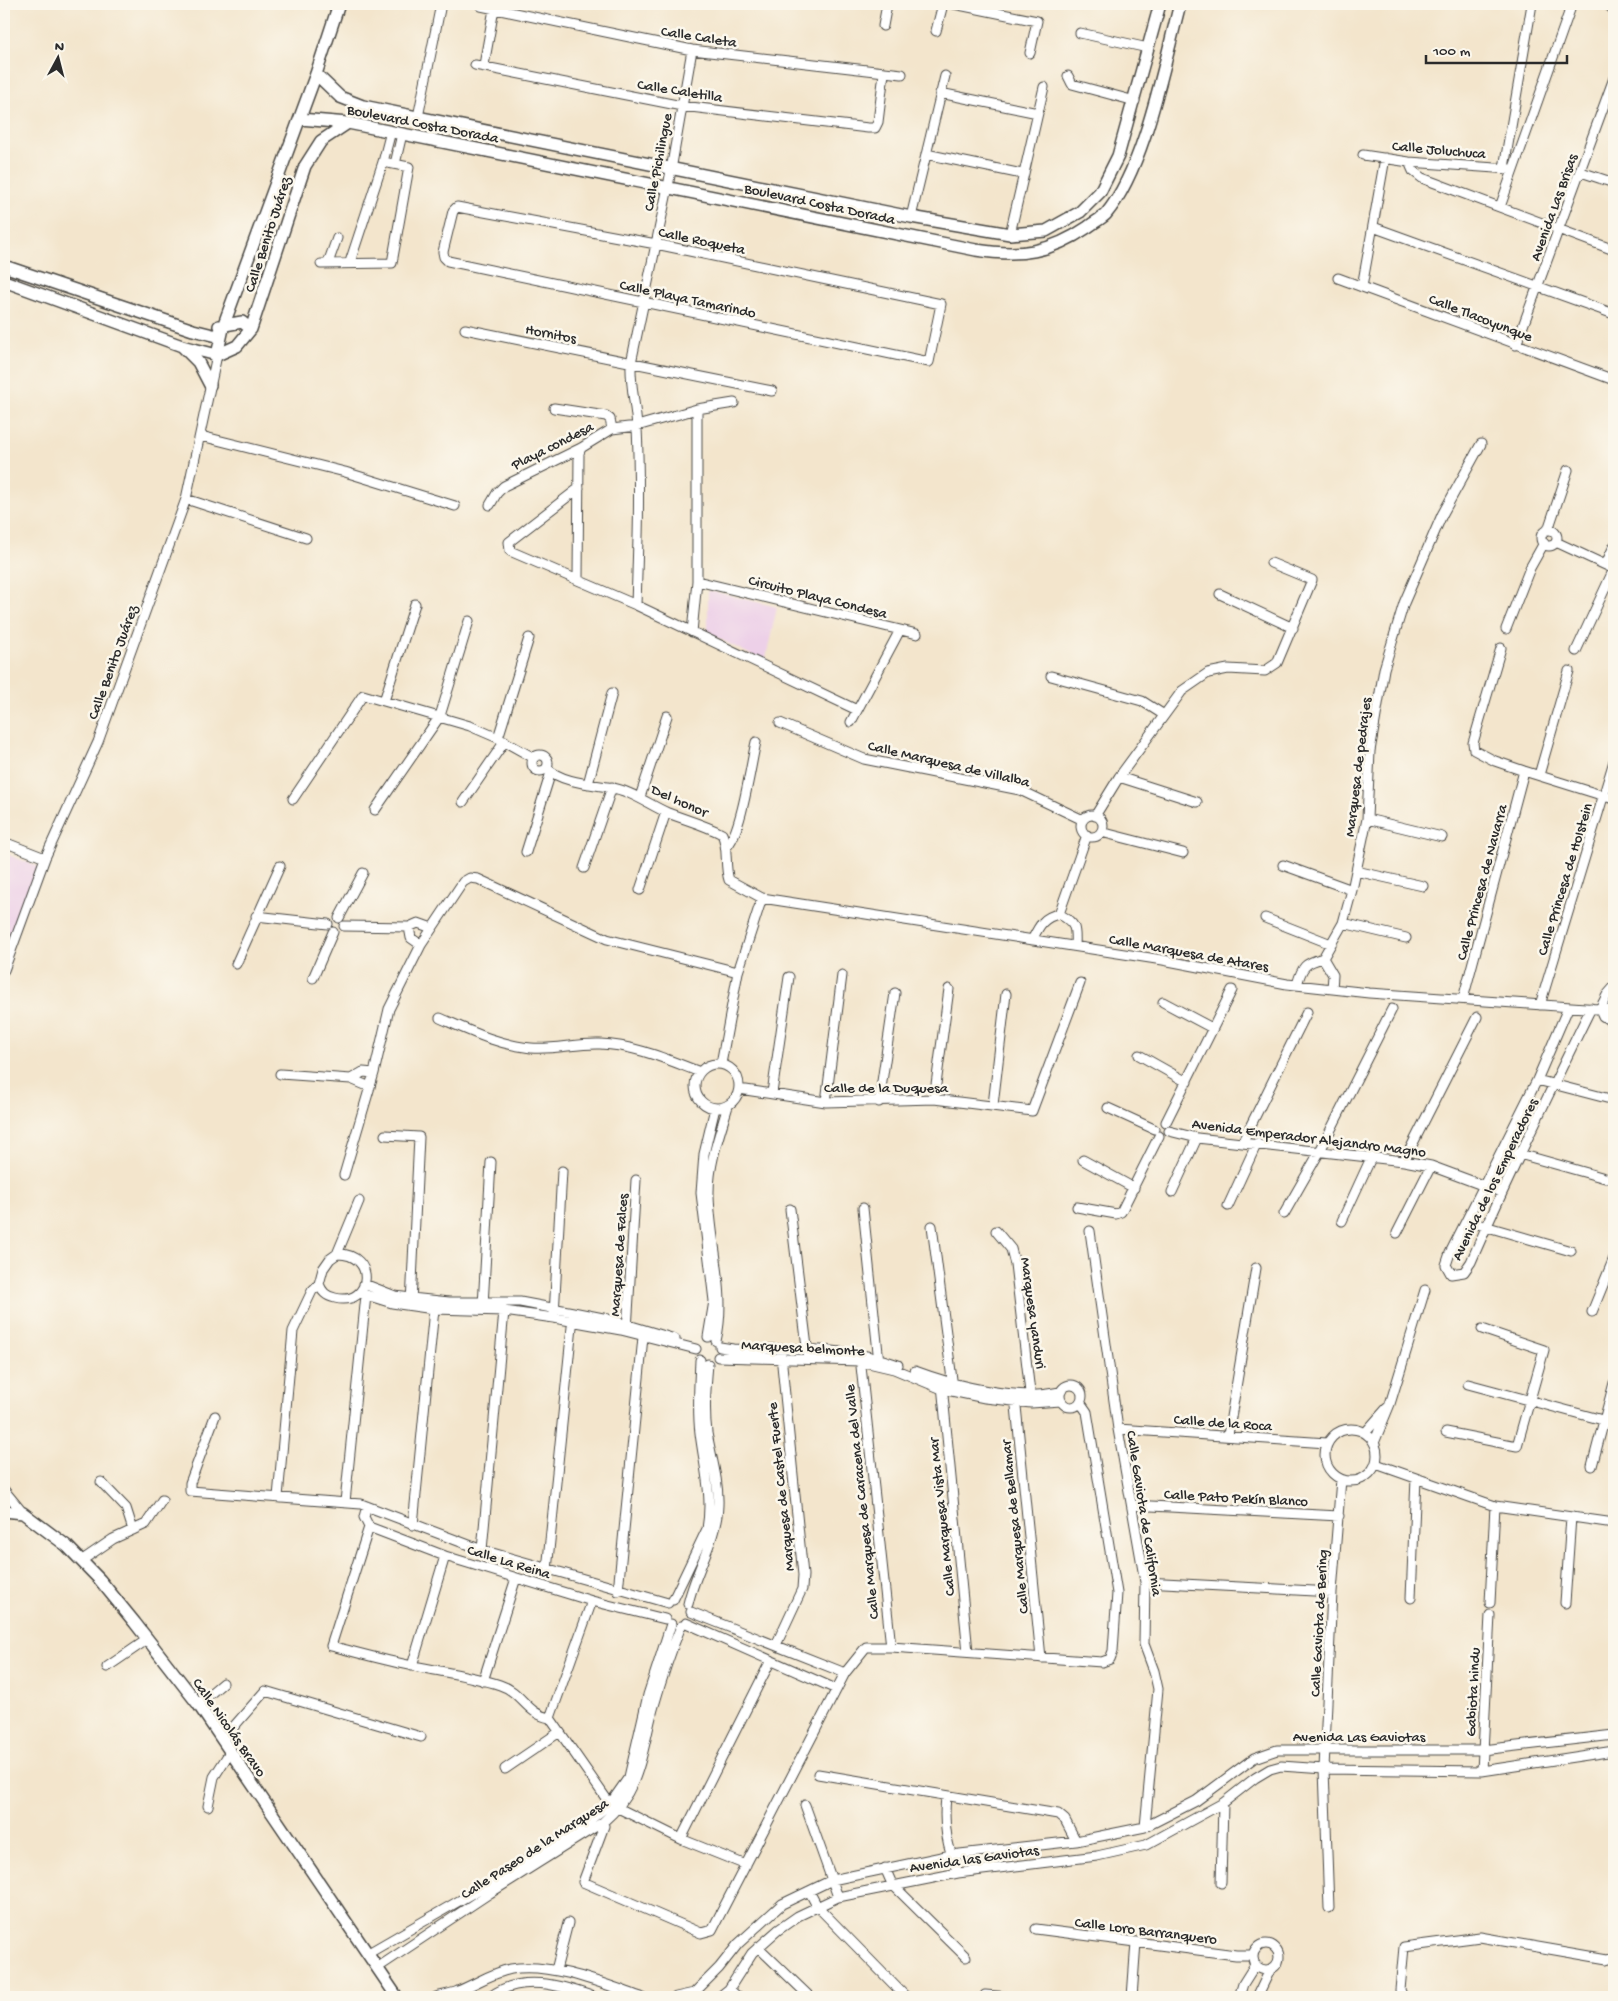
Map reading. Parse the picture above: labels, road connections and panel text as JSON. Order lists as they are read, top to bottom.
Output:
{
  "streets": {
    "main road": ["Boulevard Costa Dorada", "Calle Benito Juárez", "Calle Nicolás Bravo"],
    "street": [
      "Calle Caleta",
      "Calle Caletilla",
      "Calle Joluchuca",
      "Calle Pichilingue",
      "Avenida Las Brisas",
      "Calle Roqueta",
      "Calle Playa Tamarindo",
      "Calle Tlacoyunque",
      "Hornitos",
      "Playa condesa",
      "Circuito Playa Condesa",
      "Calle Marquesa de Villalba",
      "Marquesa de pedrajes",
      "Del honor",
      "Calle Princesa de HoIstein",
      "Calle Princesa de Navarra",
      "Calle Marquesa de Atares",
      "Calle de la Duquesa",
      "Avenida Emperador Alejandro Magno",
      "Avenida de los Emperadores",
      "Marquesa de Falces",
      "Marquesa yanduri",
      "Marquesa belmonte",
      "Calle de la Roca",
      "Marquesa de Castel Fuerte",
      "Calle Pato Pekín Blanco",
      "Calle Marquesa de Caracena del Valle",
      "Calle Gaviota de California",
      "Calle Marquesa Vista Mar",
      "Calle Marquesa de Bellamar",
      "Calle La Reina",
      "Calle Gaviota de Bering",
      "Gabiota hindu",
      "Avenida Las Gaviotas",
      "Calle Paseo de la Marquesa",
      "Avenida las Gaviotas",
      "Calle Loro Barranquero"
    ]
  },
  "crossings": [
    ["Calle Caleta", "Calle Caletilla"],
    ["Calle Caleta", "Calle Pichilingue"],
    ["Calle Caletilla", "Calle Pichilingue"],
    ["Boulevard Costa Dorada", "Calle Pichilingue"],
    ["Boulevard Costa Dorada", "Calle Benito Juárez"],
    ["Calle Pichilingue", "Calle Roqueta"],
    ["Calle Pichilingue", "Calle Playa Tamarindo"],
    ["Calle Pichilingue", "Hornitos"],
    ["Calle Pichilingue", "Playa condesa"],
    ["Avenida Las Brisas", "Calle Tlacoyunque"],
    ["Calle Roqueta", "Calle Playa Tamarindo"],
    ["Calle Princesa de HoIstein", "Calle Marquesa de Atares"],
    ["Calle Princesa de Navarra", "Calle Marquesa de Atares"],
    ["Calle Marquesa de Atares", "Avenida de los Emperadores"],
    ["Avenida Emperador Alejandro Magno", "Avenida de los Emperadores"],
    ["Marquesa yanduri", "Marquesa belmonte"],
    ["Marquesa belmonte", "Marquesa de Castel Fuerte"],
    ["Marquesa belmonte", "Calle Marquesa de Caracena del Valle"],
    ["Marquesa belmonte", "Calle Marquesa Vista Mar"],
    ["Marquesa belmonte", "Calle Marquesa de Bellamar"],
    ["Calle de la Roca", "Calle Gaviota de California"],
    ["Calle de la Roca", "Calle Gaviota de Bering"],
    ["Calle Pato Pekín Blanco", "Calle Gaviota de California"],
    ["Calle Pato Pekín Blanco", "Calle Gaviota de Bering"],
    ["Calle Gaviota de California", "Avenida Las Gaviotas"],
    ["Calle La Reina", "Calle Paseo de la Marquesa"],
    ["Calle Gaviota de Bering", "Avenida Las Gaviotas"],
    ["Gabiota hindu", "Avenida Las Gaviotas"],
    ["Calle Nicolás Bravo", "Calle Paseo de la Marquesa"],
    ["Avenida Las Gaviotas", "Avenida las Gaviotas"]
  ],
  "scale_bar": "100 m",
  "north": "top"
}
